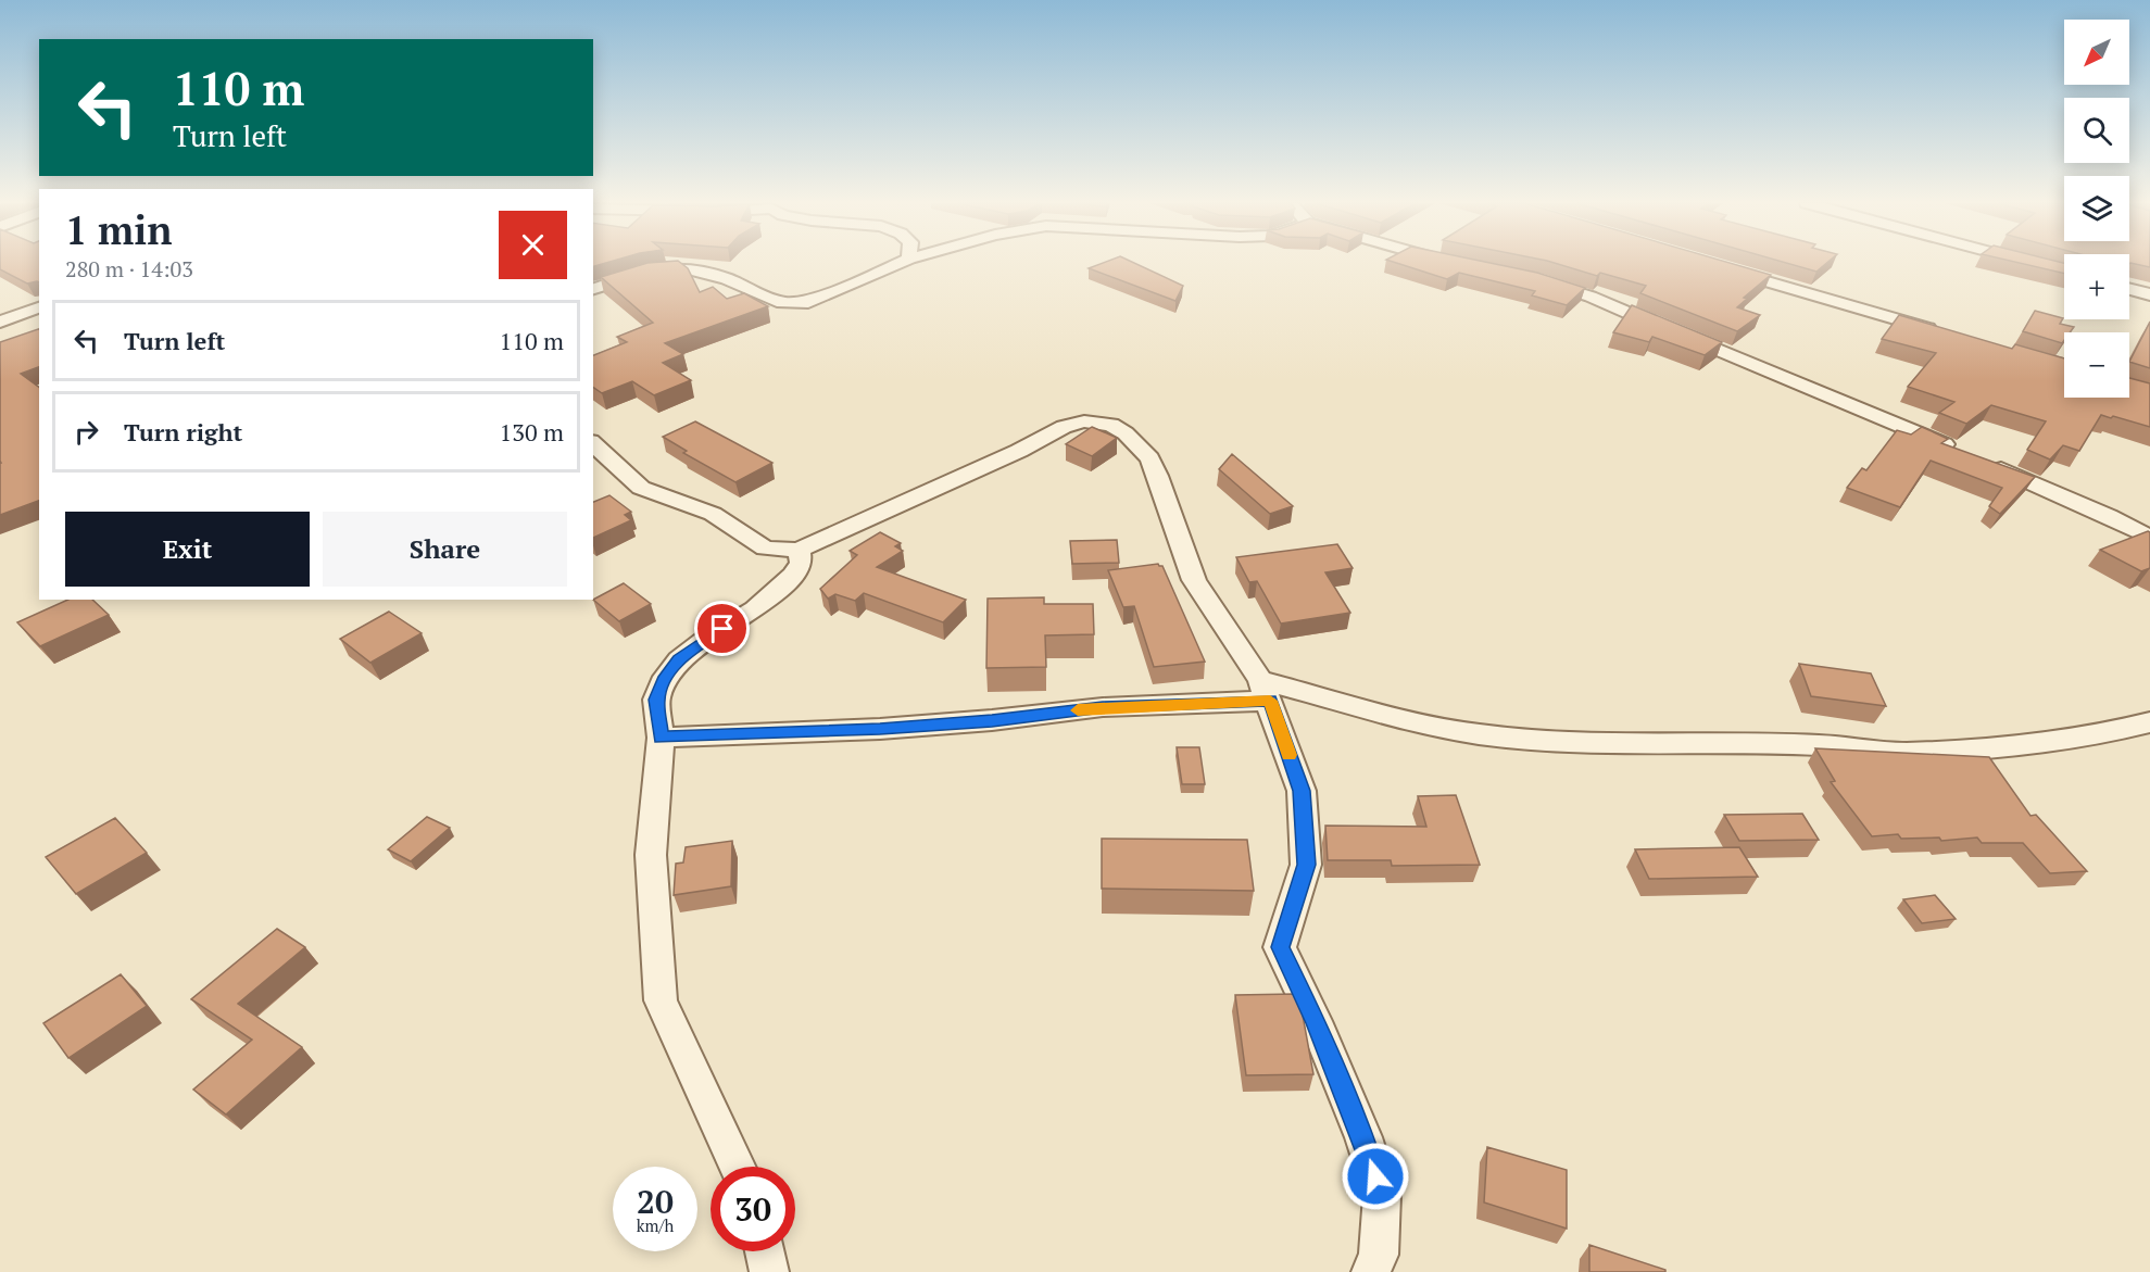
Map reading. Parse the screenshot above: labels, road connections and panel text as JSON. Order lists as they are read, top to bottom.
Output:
{
  "north": "bottom left",
  "page": {
    "map_buttons": ["+", "−"],
    "turn": ["110 m", "Turn left"],
    "heading": ["1 min", "280 m · 14:03"],
    "list": [
      {
        "name": "Turn left",
        "value": "110 m"
      },
      {
        "name": "Turn right",
        "value": "130 m"
      }
    ],
    "buttons": ["Exit", "Share"],
    "speed": "20 km/h",
    "limit": "30"
  }
}
